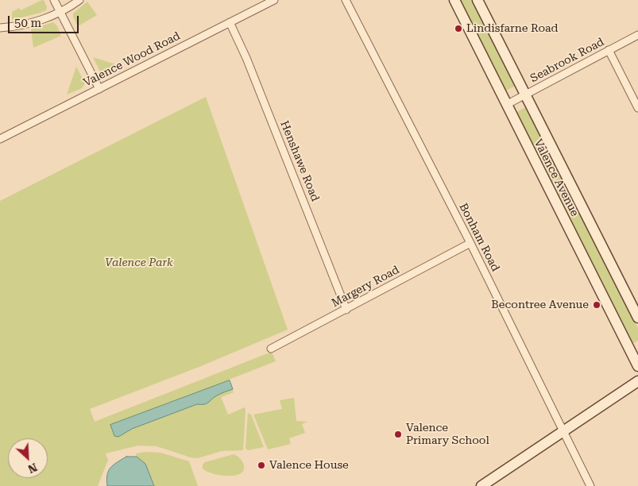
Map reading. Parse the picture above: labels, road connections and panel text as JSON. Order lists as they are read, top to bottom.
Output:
{
  "streets": {
    "street": [
      "Valence Wood Road",
      "Seabrook Road",
      "Henshawe Road",
      "Valence Avenue",
      "Bonham Road",
      "Margery Road"
    ]
  },
  "crossings": [
    ["Valence Wood Road", "Henshawe Road"],
    ["Seabrook Road", "Valence Avenue"],
    ["Henshawe Road", "Margery Road"],
    ["Bonham Road", "Margery Road"]
  ],
  "parks": ["Valence Park"],
  "places": [
    "Lindisfarne Road",
    "Becontree Avenue",
    "Valence Primary School",
    "Valence House"
  ],
  "scale_bar": "50 m",
  "north": "bottom right"
}
